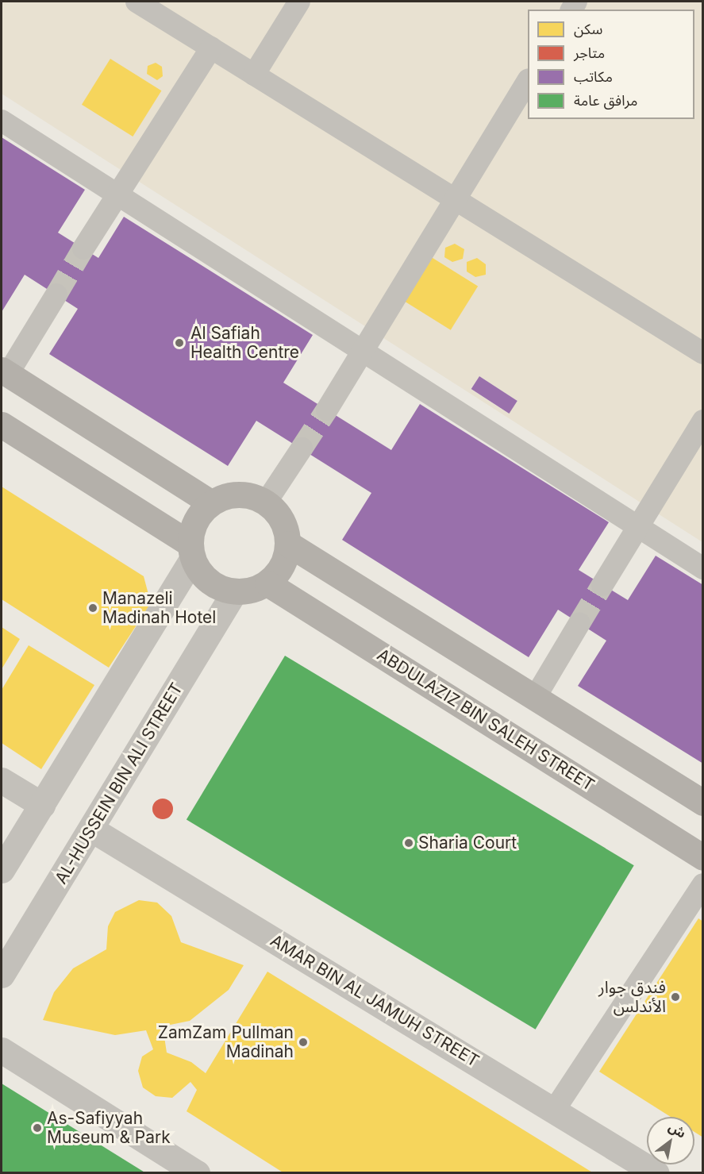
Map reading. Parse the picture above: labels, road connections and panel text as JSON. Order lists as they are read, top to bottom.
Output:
{
  "streets": {
    "main road": ["ABDULAZIZ BIN SALEH STREET"],
    "street": ["AL-HUSSEIN BIN ALI STREET", "AMAR BIN AL JAMUH STREET"]
  },
  "crossings": [
    ["ABDULAZIZ BIN SALEH STREET", "AL-HUSSEIN BIN ALI STREET"],
    ["AL-HUSSEIN BIN ALI STREET", "AMAR BIN AL JAMUH STREET"]
  ],
  "places": [
    "Al Safiah Health Centre",
    "Manazeli Madinah Hotel",
    "Sharia Court",
    "فندق جوار الأندلس",
    "ZamZam Pullman Madinah",
    "As-Safiyyah Museum & Park"
  ],
  "legend": [
    "سكن",
    "متاجر",
    "مكاتب",
    "مرافق عامة"
  ],
  "north": "top right"
}
